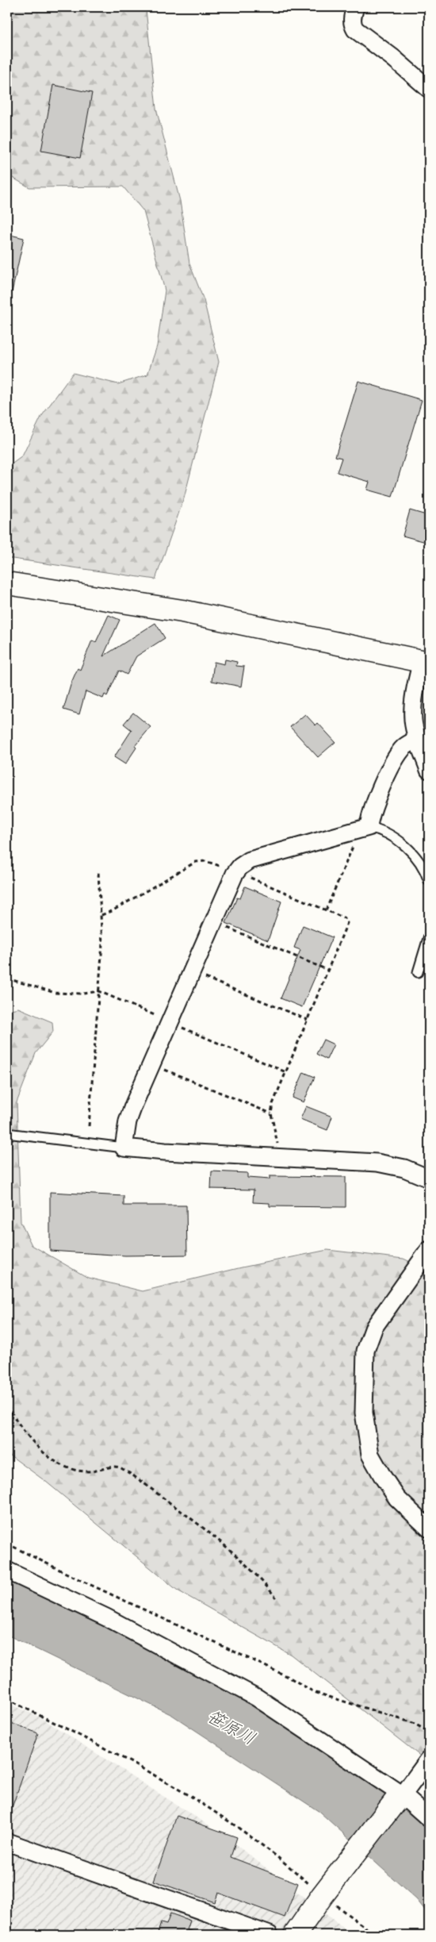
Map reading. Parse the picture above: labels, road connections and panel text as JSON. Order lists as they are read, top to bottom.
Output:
{
  "water": ["笹原川"]
}
